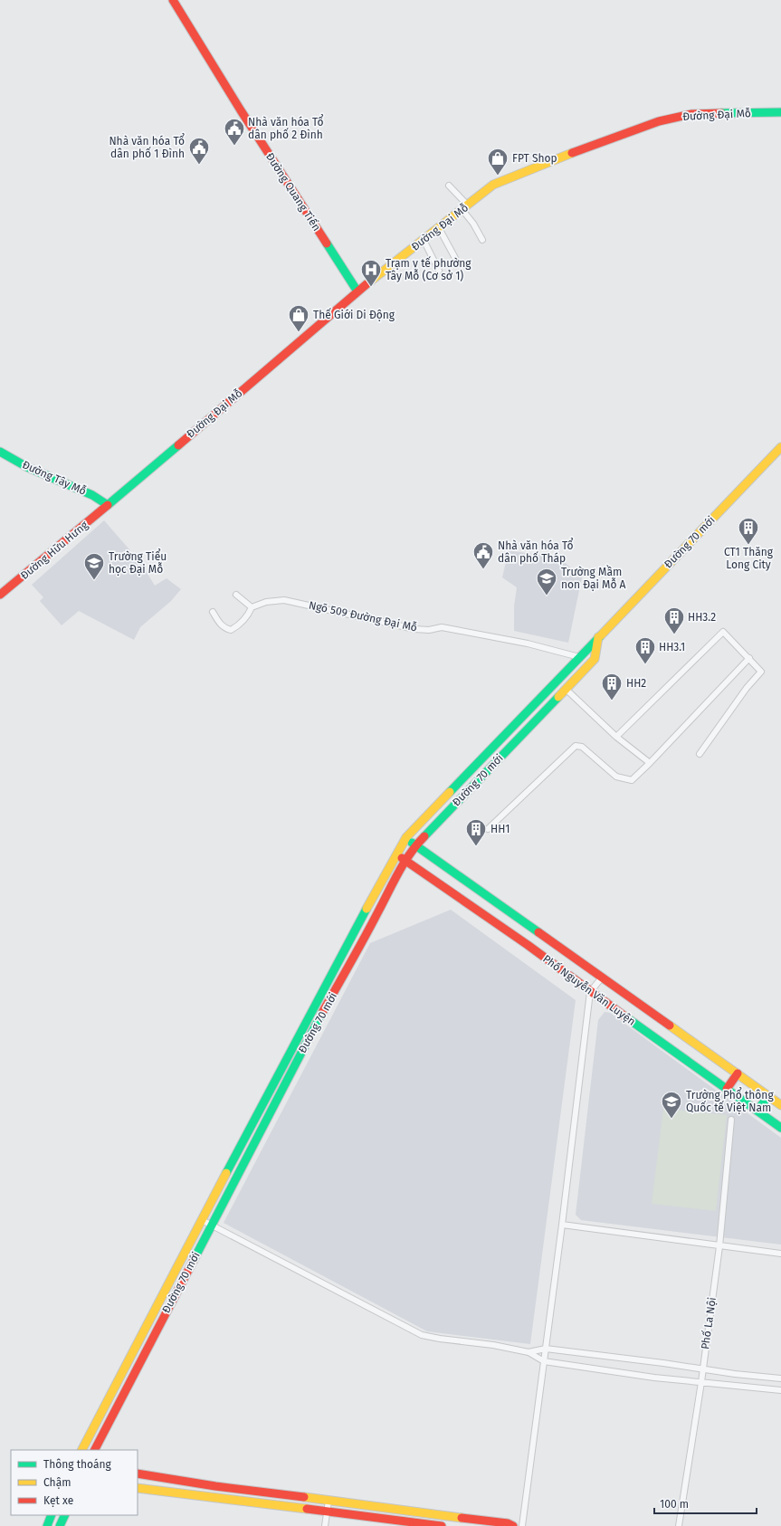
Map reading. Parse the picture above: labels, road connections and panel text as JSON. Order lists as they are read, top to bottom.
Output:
{
  "streets": {
    "street": [
      "Đường Đại Mỗ",
      "Đường Quang Tiến",
      "Đường Tây Mỗ",
      "Đường 70 mới",
      "Đường Hữu Hưng",
      "Ngõ 509 Đường Đại Mỗ",
      "Phố Nguyễn Văn Luyện",
      "Phố La Nội"
    ]
  },
  "crossings": [
    ["Đường Đại Mỗ", "Đường Quang Tiến"],
    ["Đường Đại Mỗ", "Đường Tây Mỗ"],
    ["Đường Đại Mỗ", "Đường Hữu Hưng"],
    ["Đường Tây Mỗ", "Đường Hữu Hưng"],
    ["Đường 70 mới", "Ngõ 509 Đường Đại Mỗ"],
    ["Đường 70 mới", "Phố Nguyễn Văn Luyện"]
  ],
  "places": {
    "public building": ["Nhà văn hóa Tổ dân phố 2 Đình", "Nhà văn hóa Tổ dân phố 1 Đình", "Nhà văn hóa Tổ dân phố Tháp"],
    "shop": ["FPT Shop", "Thế Giới Di Động"],
    "hospital": ["Trạm y tế phường Tây Mỗ (Cơ sở 1)"],
    "building": [
      "CT1 Thăng Long City",
      "HH3.2",
      "HH3.1",
      "HH2",
      "HH1"
    ],
    "school or university": ["Trường Tiểu học Đại Mỗ", "Trường Mầm non Đại Mỗ A", "Trường Phổ thông Quốc tế Việt Nam"]
  },
  "legend": ["Thông thoáng", "Chậm", "Kẹt xe"],
  "scale_bar": "100 m"
}
